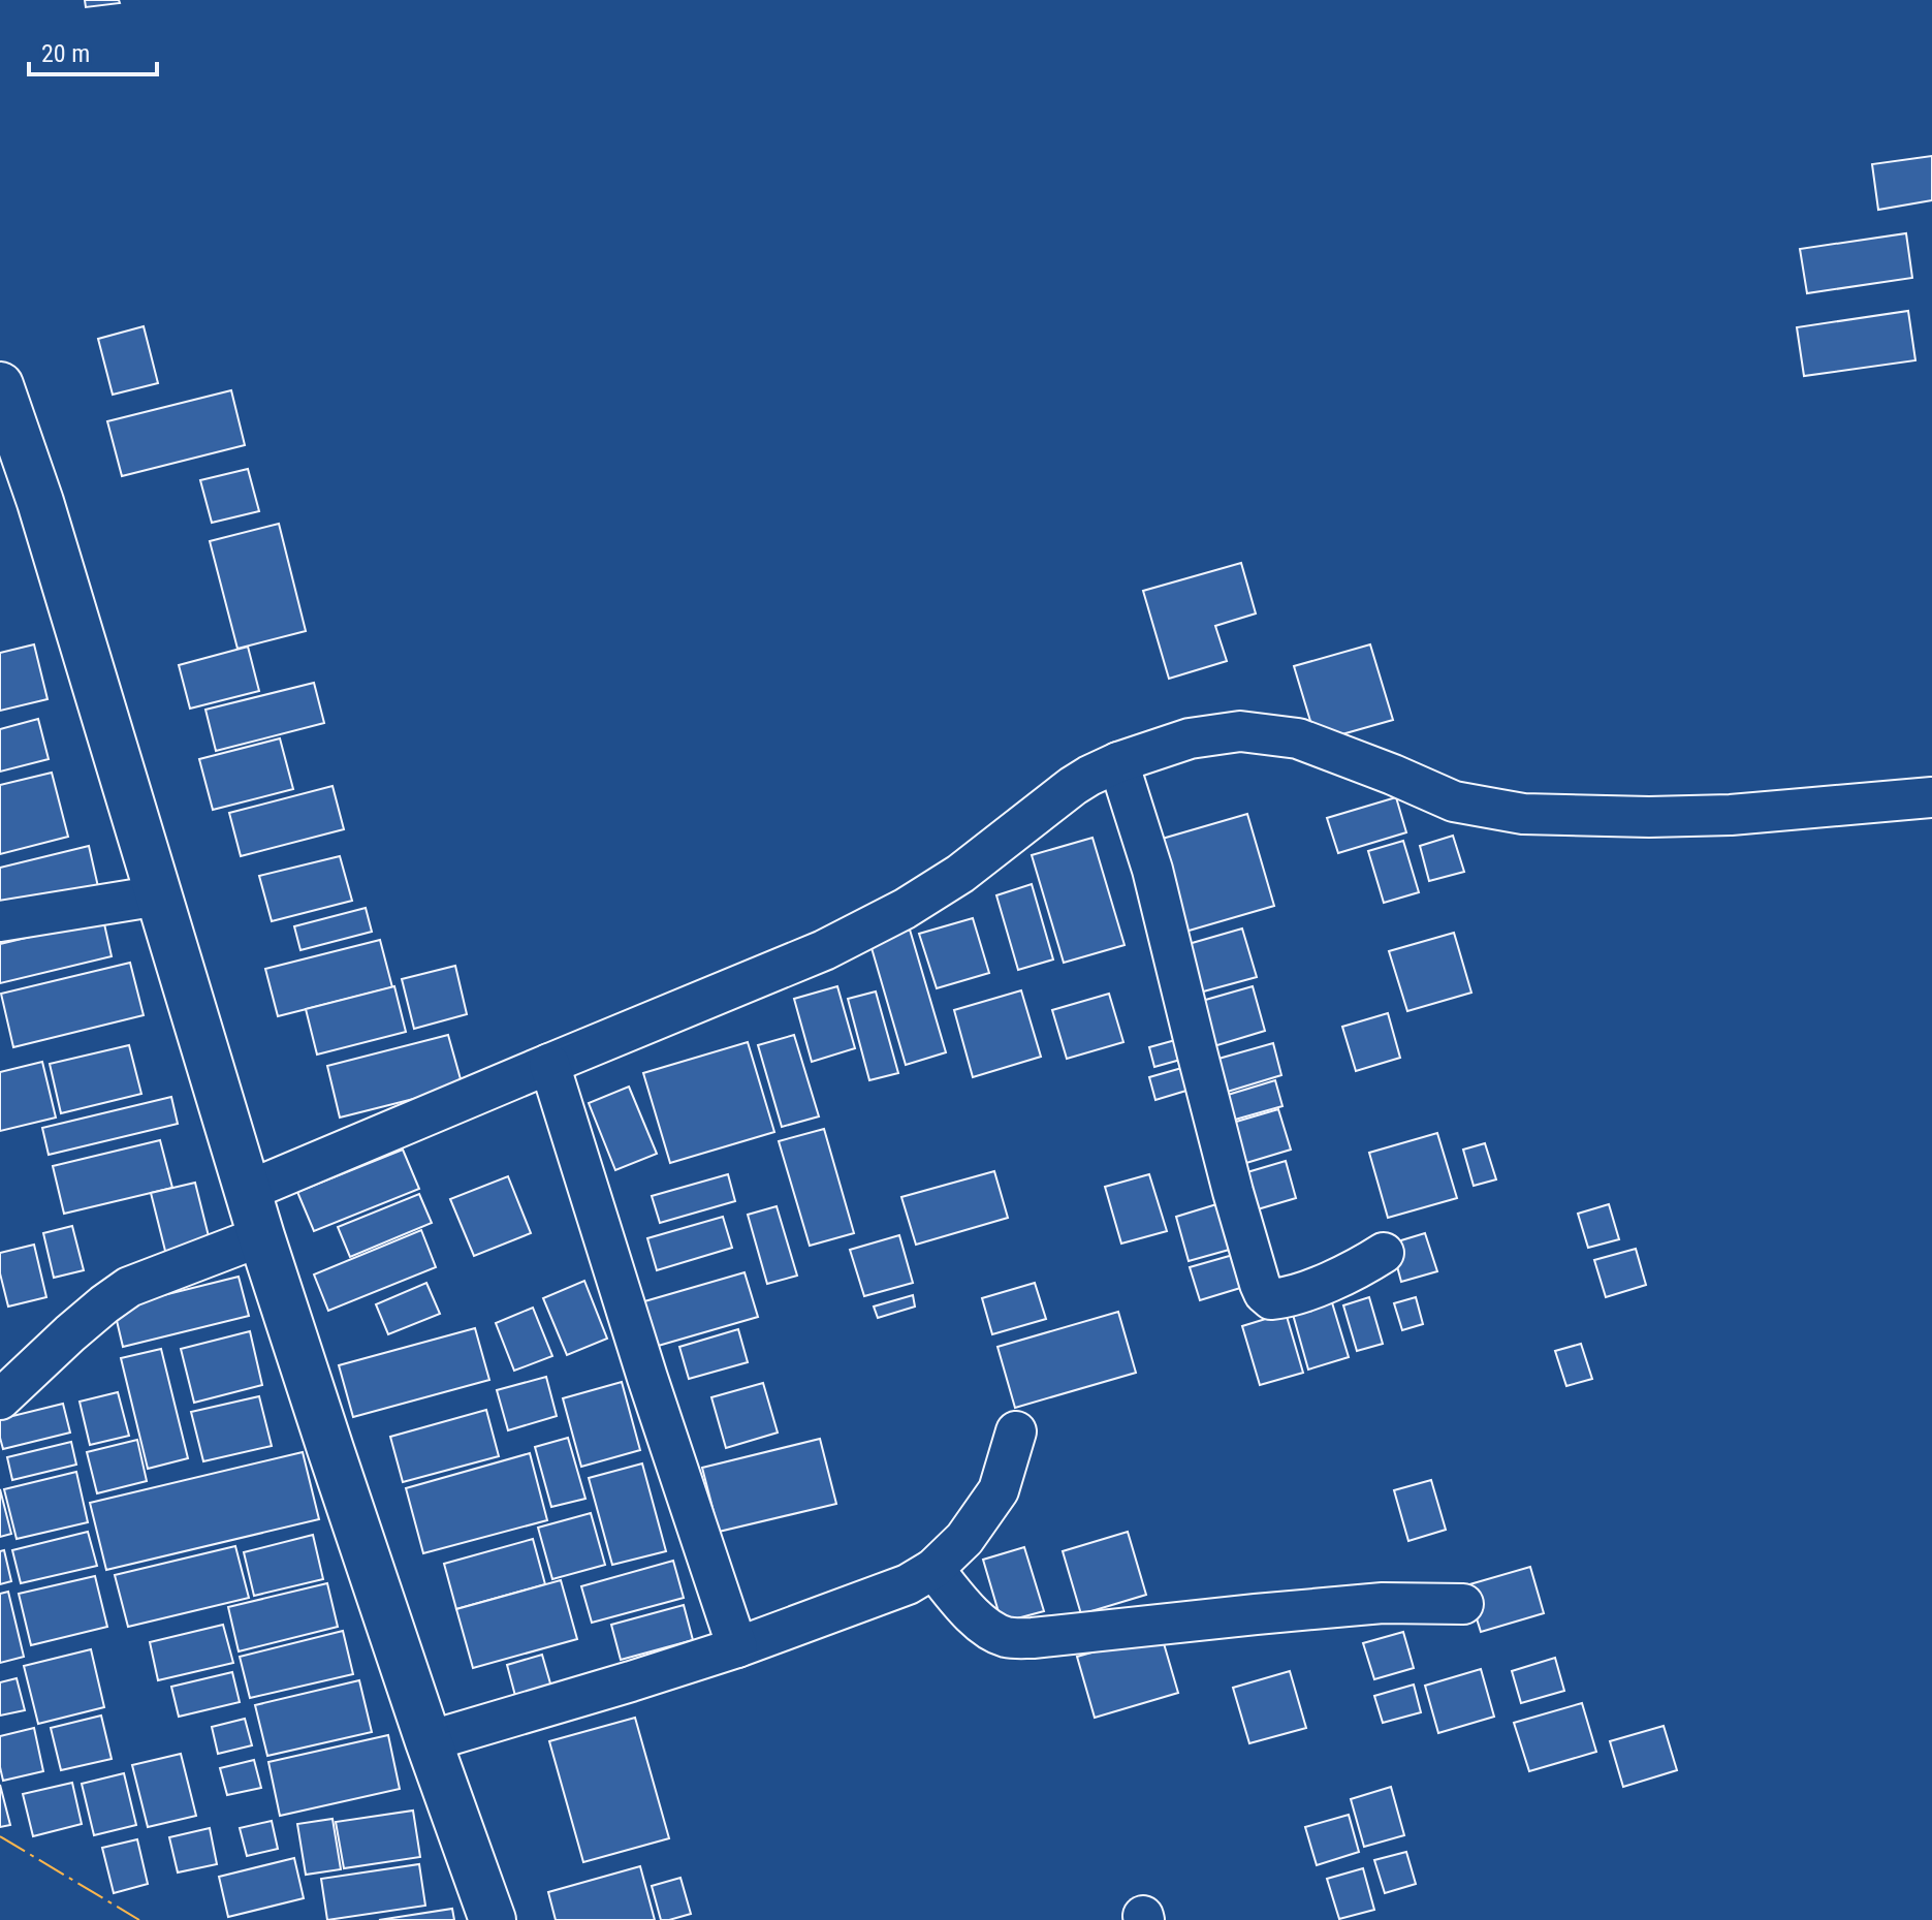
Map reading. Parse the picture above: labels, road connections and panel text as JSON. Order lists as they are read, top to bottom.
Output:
{
  "scale_bar": "20 m"
}
